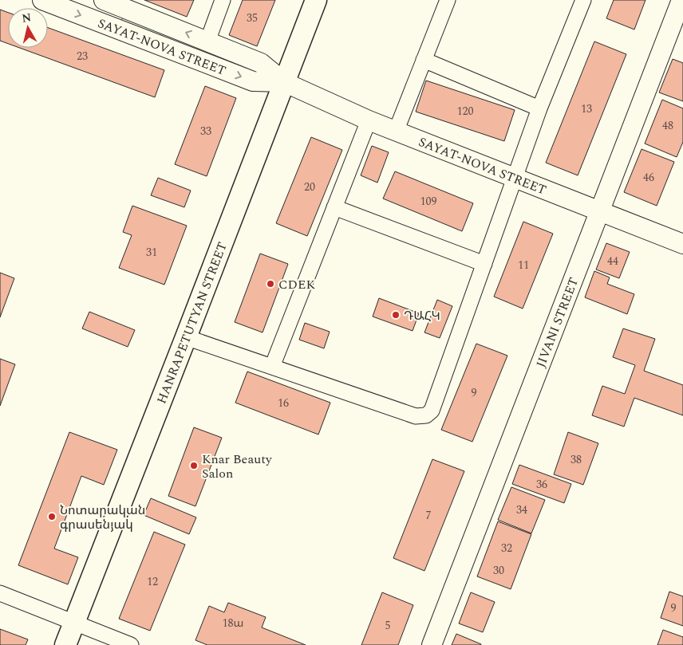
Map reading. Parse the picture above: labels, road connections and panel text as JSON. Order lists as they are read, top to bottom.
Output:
{
  "streets": {
    "main road": ["HANRAPETUTYAN STREET"],
    "street": ["SAYAT-NOVA STREET", "JIVANI STREET"]
  },
  "crossings": [
    ["SAYAT-NOVA STREET", "HANRAPETUTYAN STREET"],
    ["SAYAT-NOVA STREET", "JIVANI STREET"]
  ],
  "places": [
    "CDEK",
    "ԴԱՀԿ",
    "Knar Beauty Salon",
    "Նոտարական գրասենյակ"
  ],
  "house_numbers": [
    "35",
    "23",
    "13",
    "120",
    "48",
    "33",
    "46",
    "20",
    "109",
    "31",
    "44",
    "11",
    "9",
    "16",
    "38",
    "36",
    "34",
    "7",
    "32",
    "30",
    "12",
    "9",
    "18ա",
    "5"
  ],
  "north": "top"
}
